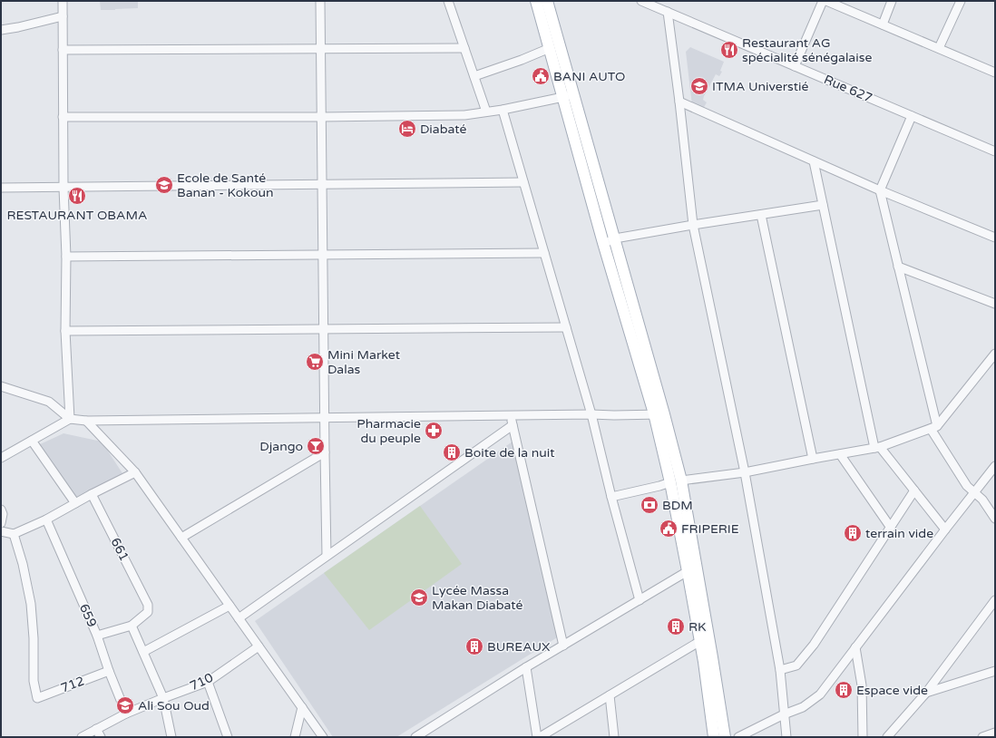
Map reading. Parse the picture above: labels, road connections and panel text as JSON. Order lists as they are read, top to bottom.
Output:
{
  "streets": {
    "street": [
      "Rue 627",
      "661",
      "659",
      "710",
      "712"
    ]
  },
  "crossings": [
    ["659", "710"],
    ["659", "712"]
  ],
  "places": {
    "restaurant": ["Restaurant AG spécialité sénégalaise", "RESTAURANT OBAMA"],
    "public building": ["BANI AUTO", "FRIPERIE"],
    "school or university": [
      "ITMA Universtié",
      "Ecole de Santé Banan - Kokoun",
      "Lycée Massa Makan Diabaté",
      "Ali Sou Oud"
    ],
    "hotel": ["Diabaté"],
    "supermarket": ["Mini Market Dalas"],
    "pharmacy": ["Pharmacie du peuple"],
    "bar": ["Django"],
    "building": [
      "Boite de la nuit",
      "terrain vide",
      "RK",
      "BUREAUX",
      "Espace vide"
    ],
    "bank": ["BDM"]
  }
}
